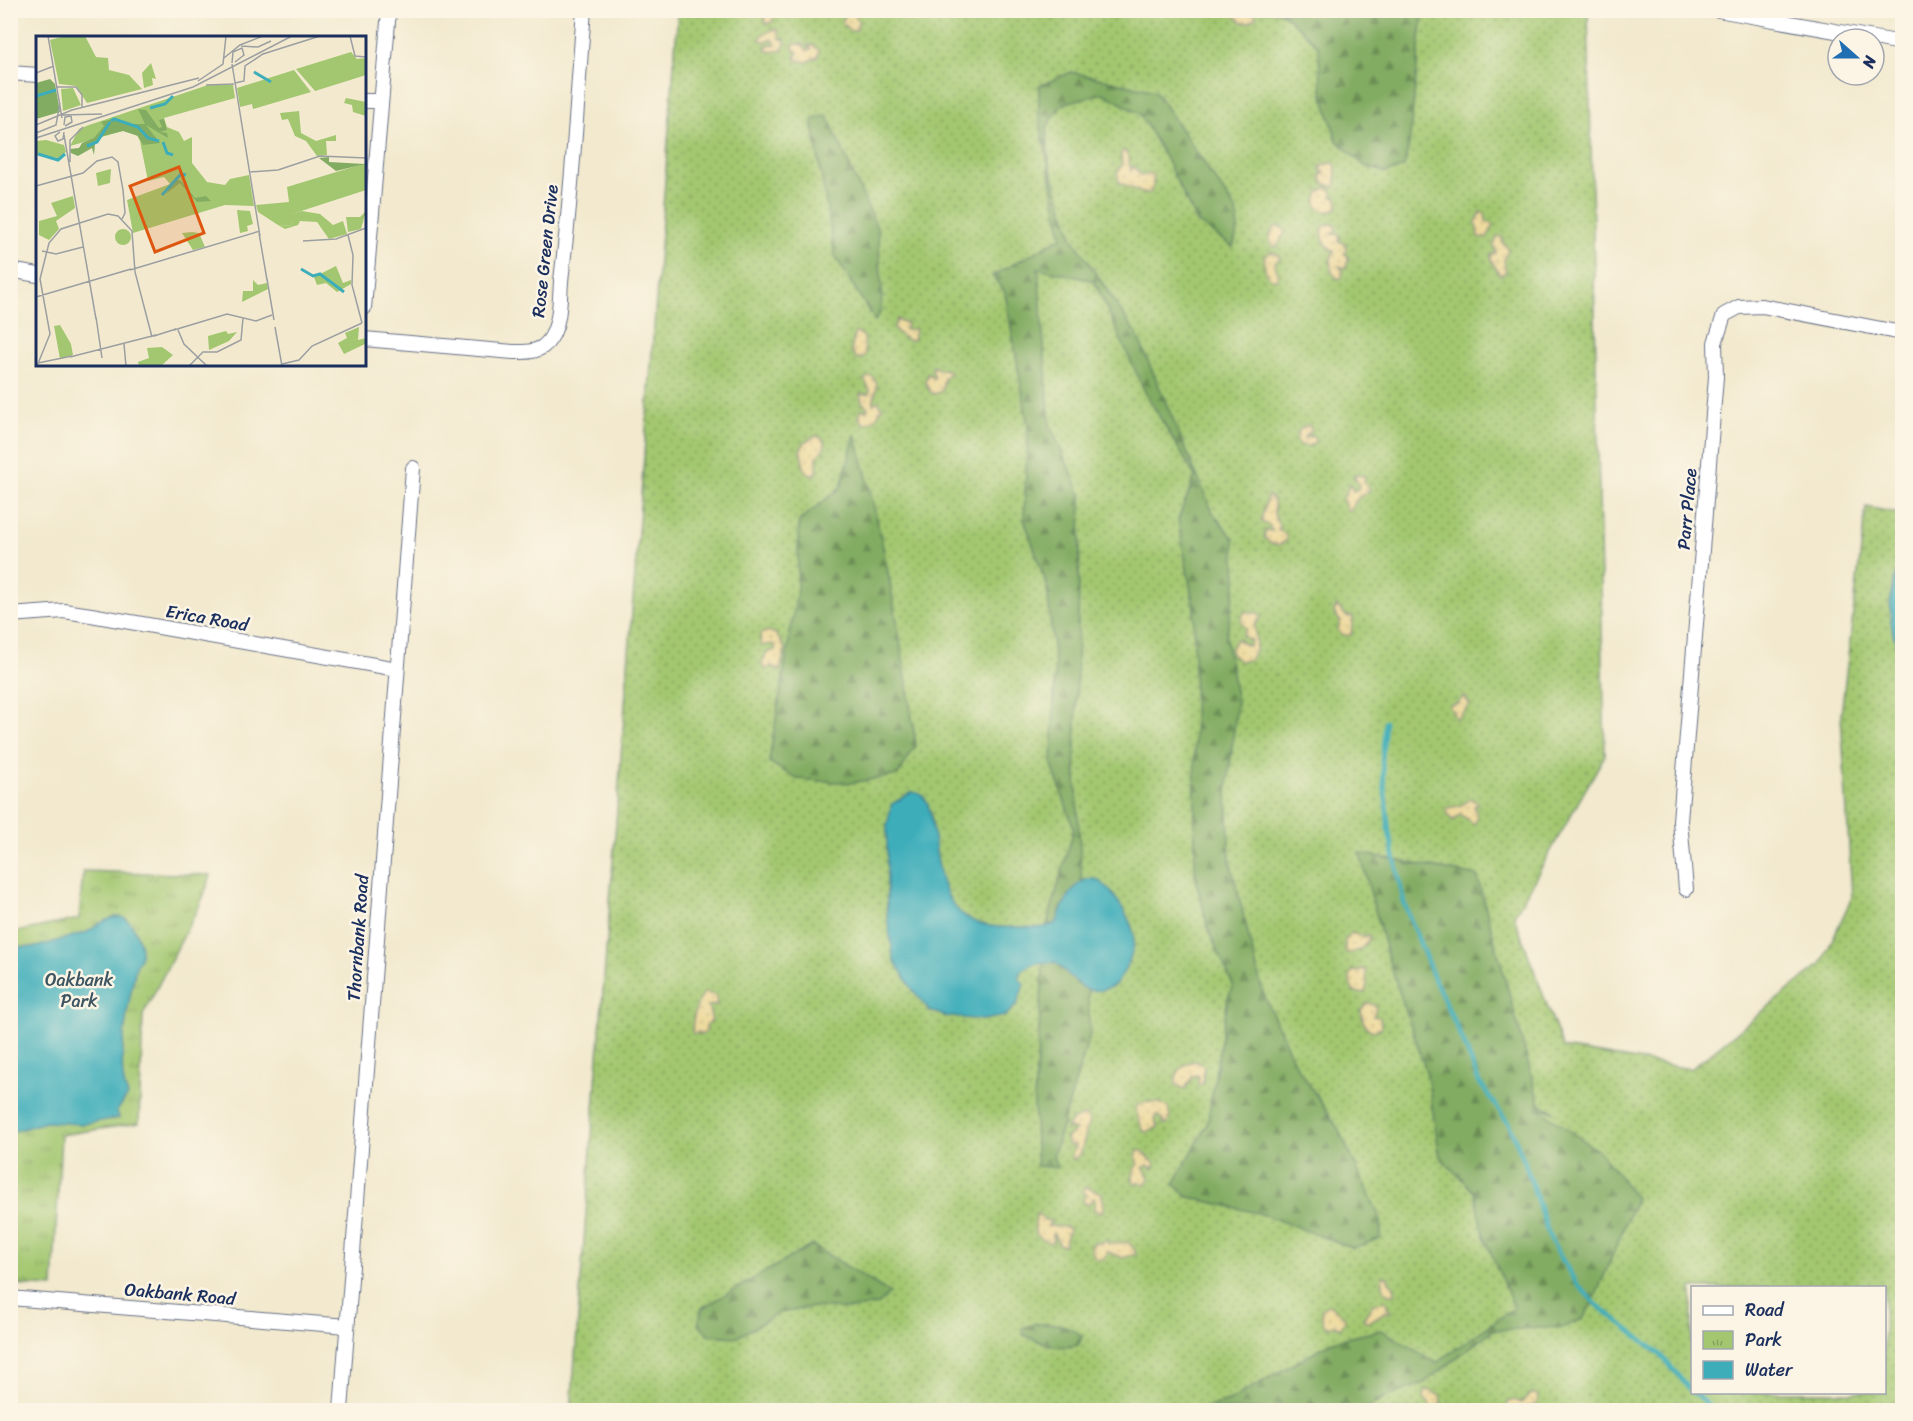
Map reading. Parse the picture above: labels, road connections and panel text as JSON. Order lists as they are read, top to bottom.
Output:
{
  "streets": {
    "street": [
      "Rose Green Drive",
      "Parr Place",
      "Erica Road",
      "Thornbank Road",
      "Oakbank Road"
    ]
  },
  "crossings": [
    ["Erica Road", "Thornbank Road"],
    ["Thornbank Road", "Oakbank Road"]
  ],
  "parks": ["Oakbank Park"],
  "legend": ["Road", "Park", "Water"],
  "north": "right"
}
